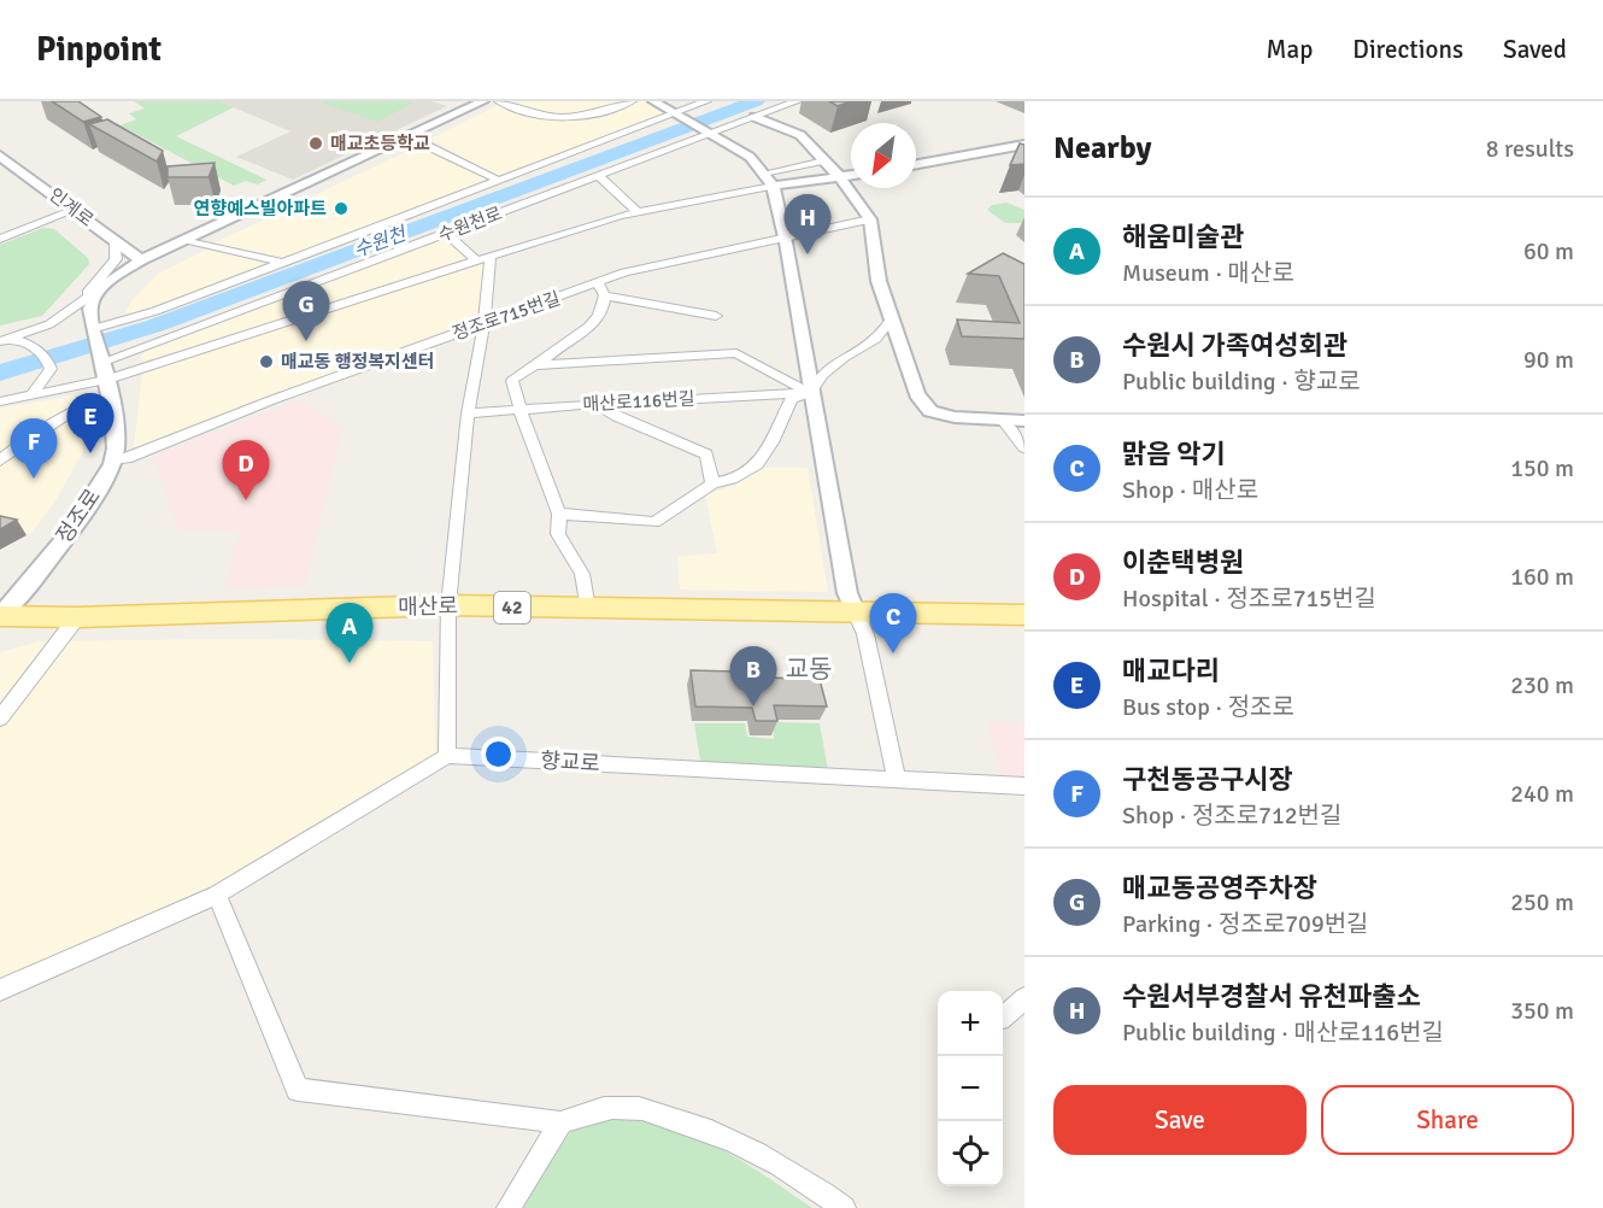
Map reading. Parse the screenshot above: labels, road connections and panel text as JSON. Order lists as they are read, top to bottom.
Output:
{
  "streets": {
    "main road": ["매산로", "42"],
    "street": [
      "인계로",
      "수원천로",
      "정조로715번길",
      "매산로116번길",
      "정조로",
      "향교로"
    ]
  },
  "crossings": [
    ["수원천로", "정조로"],
    ["정조로715번길", "정조로"],
    ["정조로", "매산로"]
  ],
  "districts": ["교동"],
  "water": ["수원천"],
  "places": ["매교초등학교", "연향예스빌아파트", "매교동 행정복지센터"],
  "north": "bottom left",
  "page": {
    "header": "Pinpoint",
    "nav": ["Map", "Directions", "Saved"],
    "heading": ["Nearby", "8 results"],
    "pins": [
      "H",
      "G",
      "E",
      "F",
      "D",
      "C",
      "A",
      "B"
    ],
    "list": [
      {
        "mark": "A",
        "name": "해움미술관",
        "note": "Museum · 매산로",
        "value": "60 m"
      },
      {
        "mark": "B",
        "name": "수원시 가족여성회관",
        "note": "Public building · 향교로",
        "value": "90 m"
      },
      {
        "mark": "C",
        "name": "맑음 악기",
        "note": "Shop · 매산로",
        "value": "150 m"
      },
      {
        "mark": "D",
        "name": "이춘택병원",
        "note": "Hospital · 정조로715번길",
        "value": "160 m"
      },
      {
        "mark": "E",
        "name": "매교다리",
        "note": "Bus stop · 정조로",
        "value": "230 m"
      },
      {
        "mark": "F",
        "name": "구천동공구시장",
        "note": "Shop · 정조로712번길",
        "value": "240 m"
      },
      {
        "mark": "G",
        "name": "매교동공영주차장",
        "note": "Parking · 정조로709번길",
        "value": "250 m"
      },
      {
        "mark": "H",
        "name": "수원서부경찰서 유천파출소",
        "note": "Public building · 매산로116번길",
        "value": "350 m"
      }
    ],
    "map_buttons": ["+", "−"],
    "buttons": ["Save", "Share"]
  }
}
